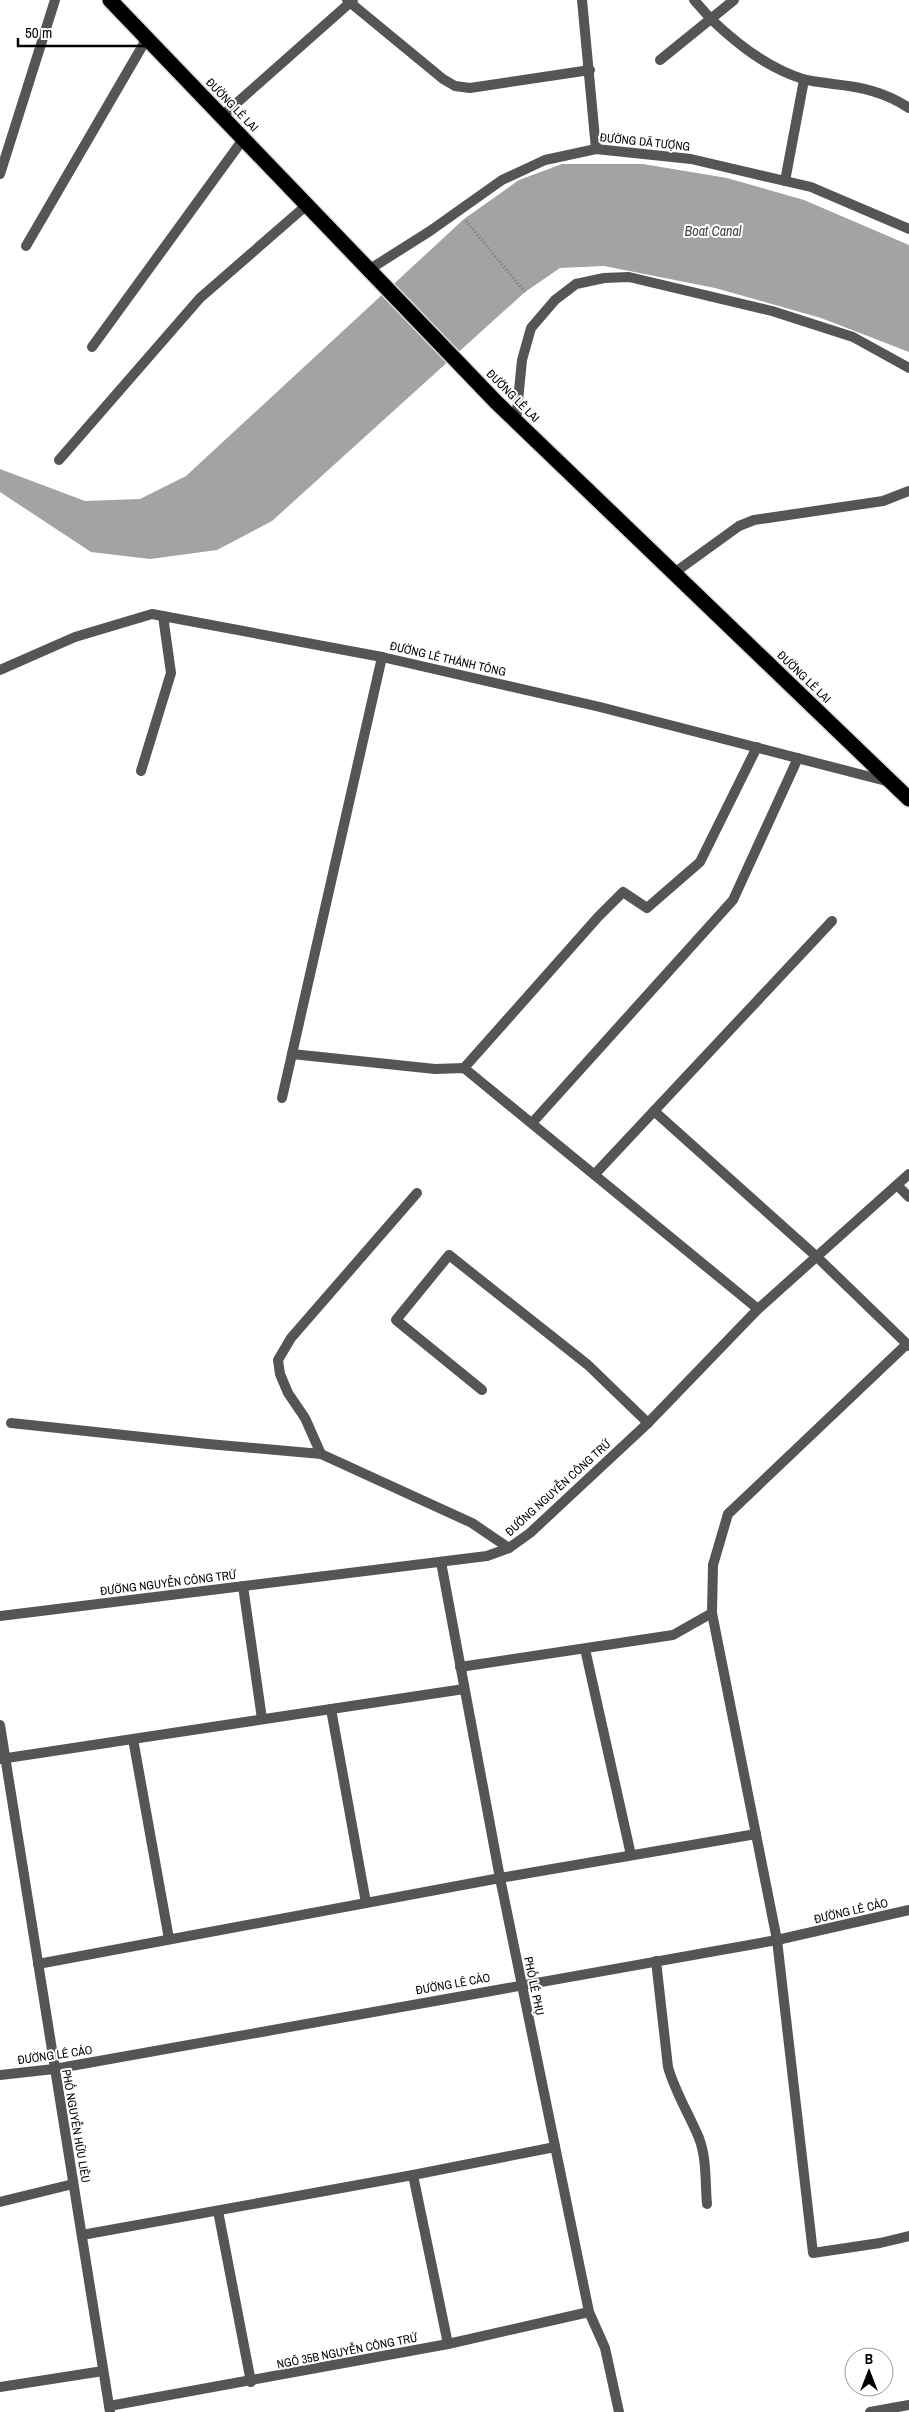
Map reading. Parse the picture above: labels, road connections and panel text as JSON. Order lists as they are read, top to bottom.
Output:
{
  "streets": {
    "highway": ["ĐƯỜNG LÊ LAI"],
    "street": [
      "ĐƯỜNG DÃ TƯỢNG",
      "ĐƯỜNG LÊ THÁNH TÔNG",
      "ĐƯỜNG NGUYỄN CÔNG TRỨ",
      "ĐƯỜNG LÊ CẢO",
      "PHỐ LÊ PHỤ",
      "PHỐ NGUYỄN HỮU LIÊU",
      "NGÕ 35B NGUYỄN CÔNG TRỨ"
    ]
  },
  "crossings": [
    ["ĐƯỜNG LÊ LAI", "ĐƯỜNG DÃ TƯỢNG"],
    ["ĐƯỜNG LÊ LAI", "ĐƯỜNG LÊ THÁNH TÔNG"],
    ["ĐƯỜNG NGUYỄN CÔNG TRỨ", "PHỐ LÊ PHỤ"],
    ["ĐƯỜNG LÊ CẢO", "PHỐ LÊ PHỤ"],
    ["ĐƯỜNG LÊ CẢO", "PHỐ NGUYỄN HỮU LIÊU"],
    ["PHỐ LÊ PHỤ", "NGÕ 35B NGUYỄN CÔNG TRỨ"],
    ["PHỐ NGUYỄN HỮU LIÊU", "NGÕ 35B NGUYỄN CÔNG TRỨ"]
  ],
  "water": ["Boat Canal"],
  "scale_bar": "50 m",
  "north": "top"
}
